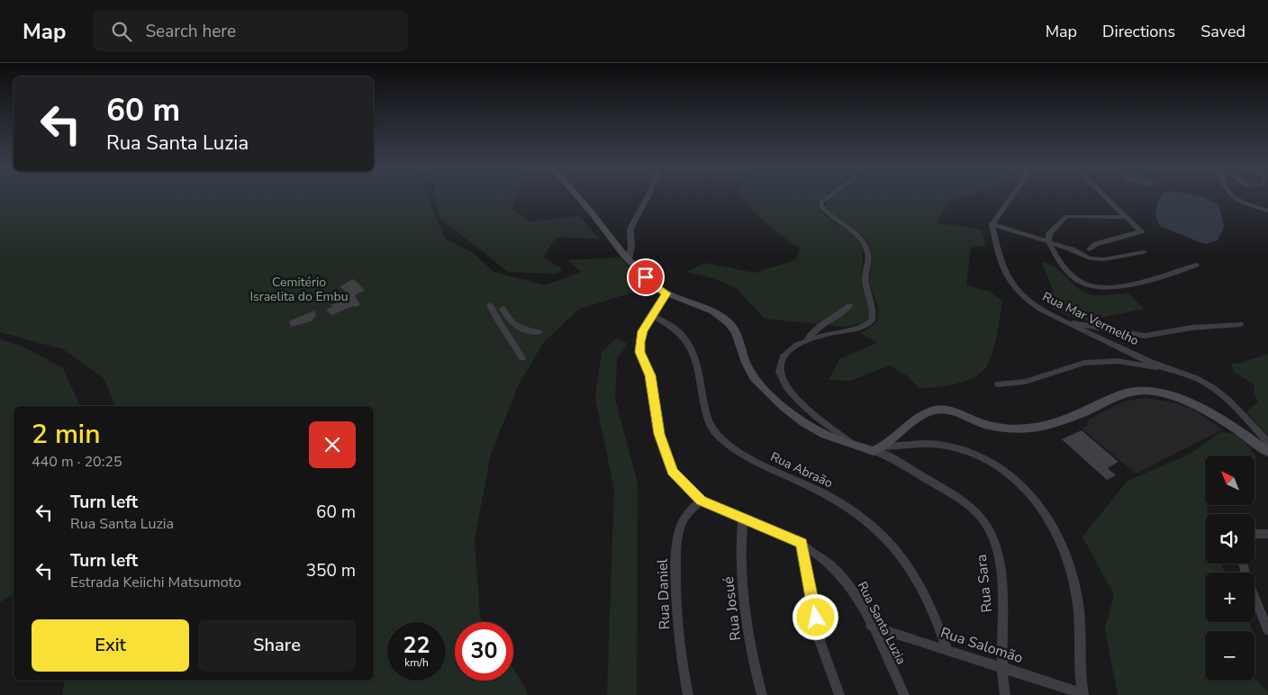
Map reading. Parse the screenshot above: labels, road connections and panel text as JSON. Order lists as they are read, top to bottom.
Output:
{
  "streets": {
    "street": [
      "Rua Mar Vermelho",
      "Rua Abraão",
      "Rua Sara",
      "Rua Daniel",
      "Rua Josué",
      "Rua Santa Luzia",
      "Rua Salomão"
    ]
  },
  "crossings": [
    ["Rua Abraão", "Rua Santa Luzia"],
    ["Rua Abraão", "Rua Salomão"],
    ["Rua Sara", "Rua Salomão"],
    ["Rua Daniel", "Rua Santa Luzia"],
    ["Rua Josué", "Rua Santa Luzia"],
    ["Rua Santa Luzia", "Rua Salomão"]
  ],
  "parks": ["Cemitério Israelita do Embu"],
  "north": "top left",
  "page": {
    "header": "Map",
    "search": "Search here",
    "nav": ["Map", "Directions", "Saved"],
    "turn": ["60 m", "Rua Santa Luzia"],
    "heading": ["2 min", "440 m · 20:25"],
    "map_buttons": ["+", "−"],
    "list": [
      {
        "name": "Turn left",
        "note": "Rua Santa Luzia",
        "value": "60 m"
      },
      {
        "name": "Turn left",
        "note": "Estrada Keiichi Matsumoto",
        "value": "350 m"
      }
    ],
    "buttons": ["Exit", "Share"],
    "speed": "22 km/h",
    "limit": "30"
  }
}
